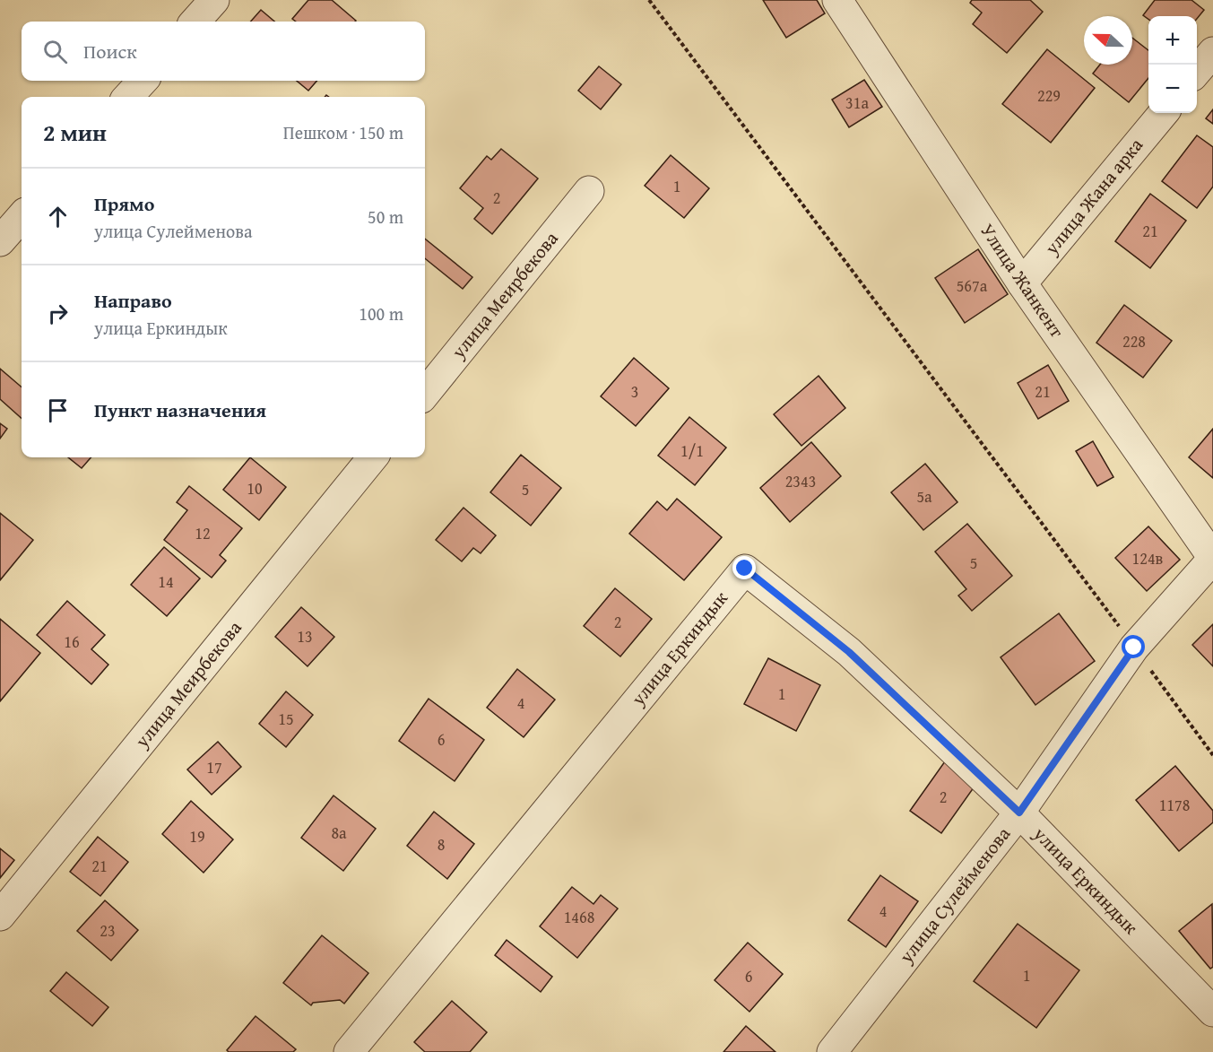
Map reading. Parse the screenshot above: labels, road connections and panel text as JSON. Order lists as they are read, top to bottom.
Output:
{
  "streets": {
    "street": [
      "улица Жана арка",
      "Улица Жанкент",
      "улица Меирбекова",
      "улица Еркиндык",
      "улица Сулейменова"
    ]
  },
  "crossings": [
    ["улица Жана арка", "Улица Жанкент"],
    ["Улица Жанкент", "улица Сулейменова"],
    ["улица Еркиндык", "улица Сулейменова"]
  ],
  "house_numbers": [
    "229",
    "31а",
    "1",
    "2",
    "21",
    "567а",
    "228",
    "3",
    "21",
    "1/1",
    "2343",
    "10",
    "5",
    "5а",
    "12",
    "124в",
    "5",
    "14",
    "2",
    "13",
    "16",
    "1",
    "4",
    "15",
    "6",
    "17",
    "2",
    "1178",
    "8а",
    "19",
    "8",
    "21",
    "4",
    "1468",
    "23",
    "1",
    "6"
  ],
  "north": "left",
  "page": {
    "map_buttons": ["+", "−"],
    "search": "Поиск",
    "heading": ["2 мин", "Пешком · 150 m"],
    "list": [
      ["Прямо", "улица Сулейменова", "50 m"],
      ["Направо", "улица Еркиндык", "100 m"],
      "Пункт назначения"
    ]
  }
}
